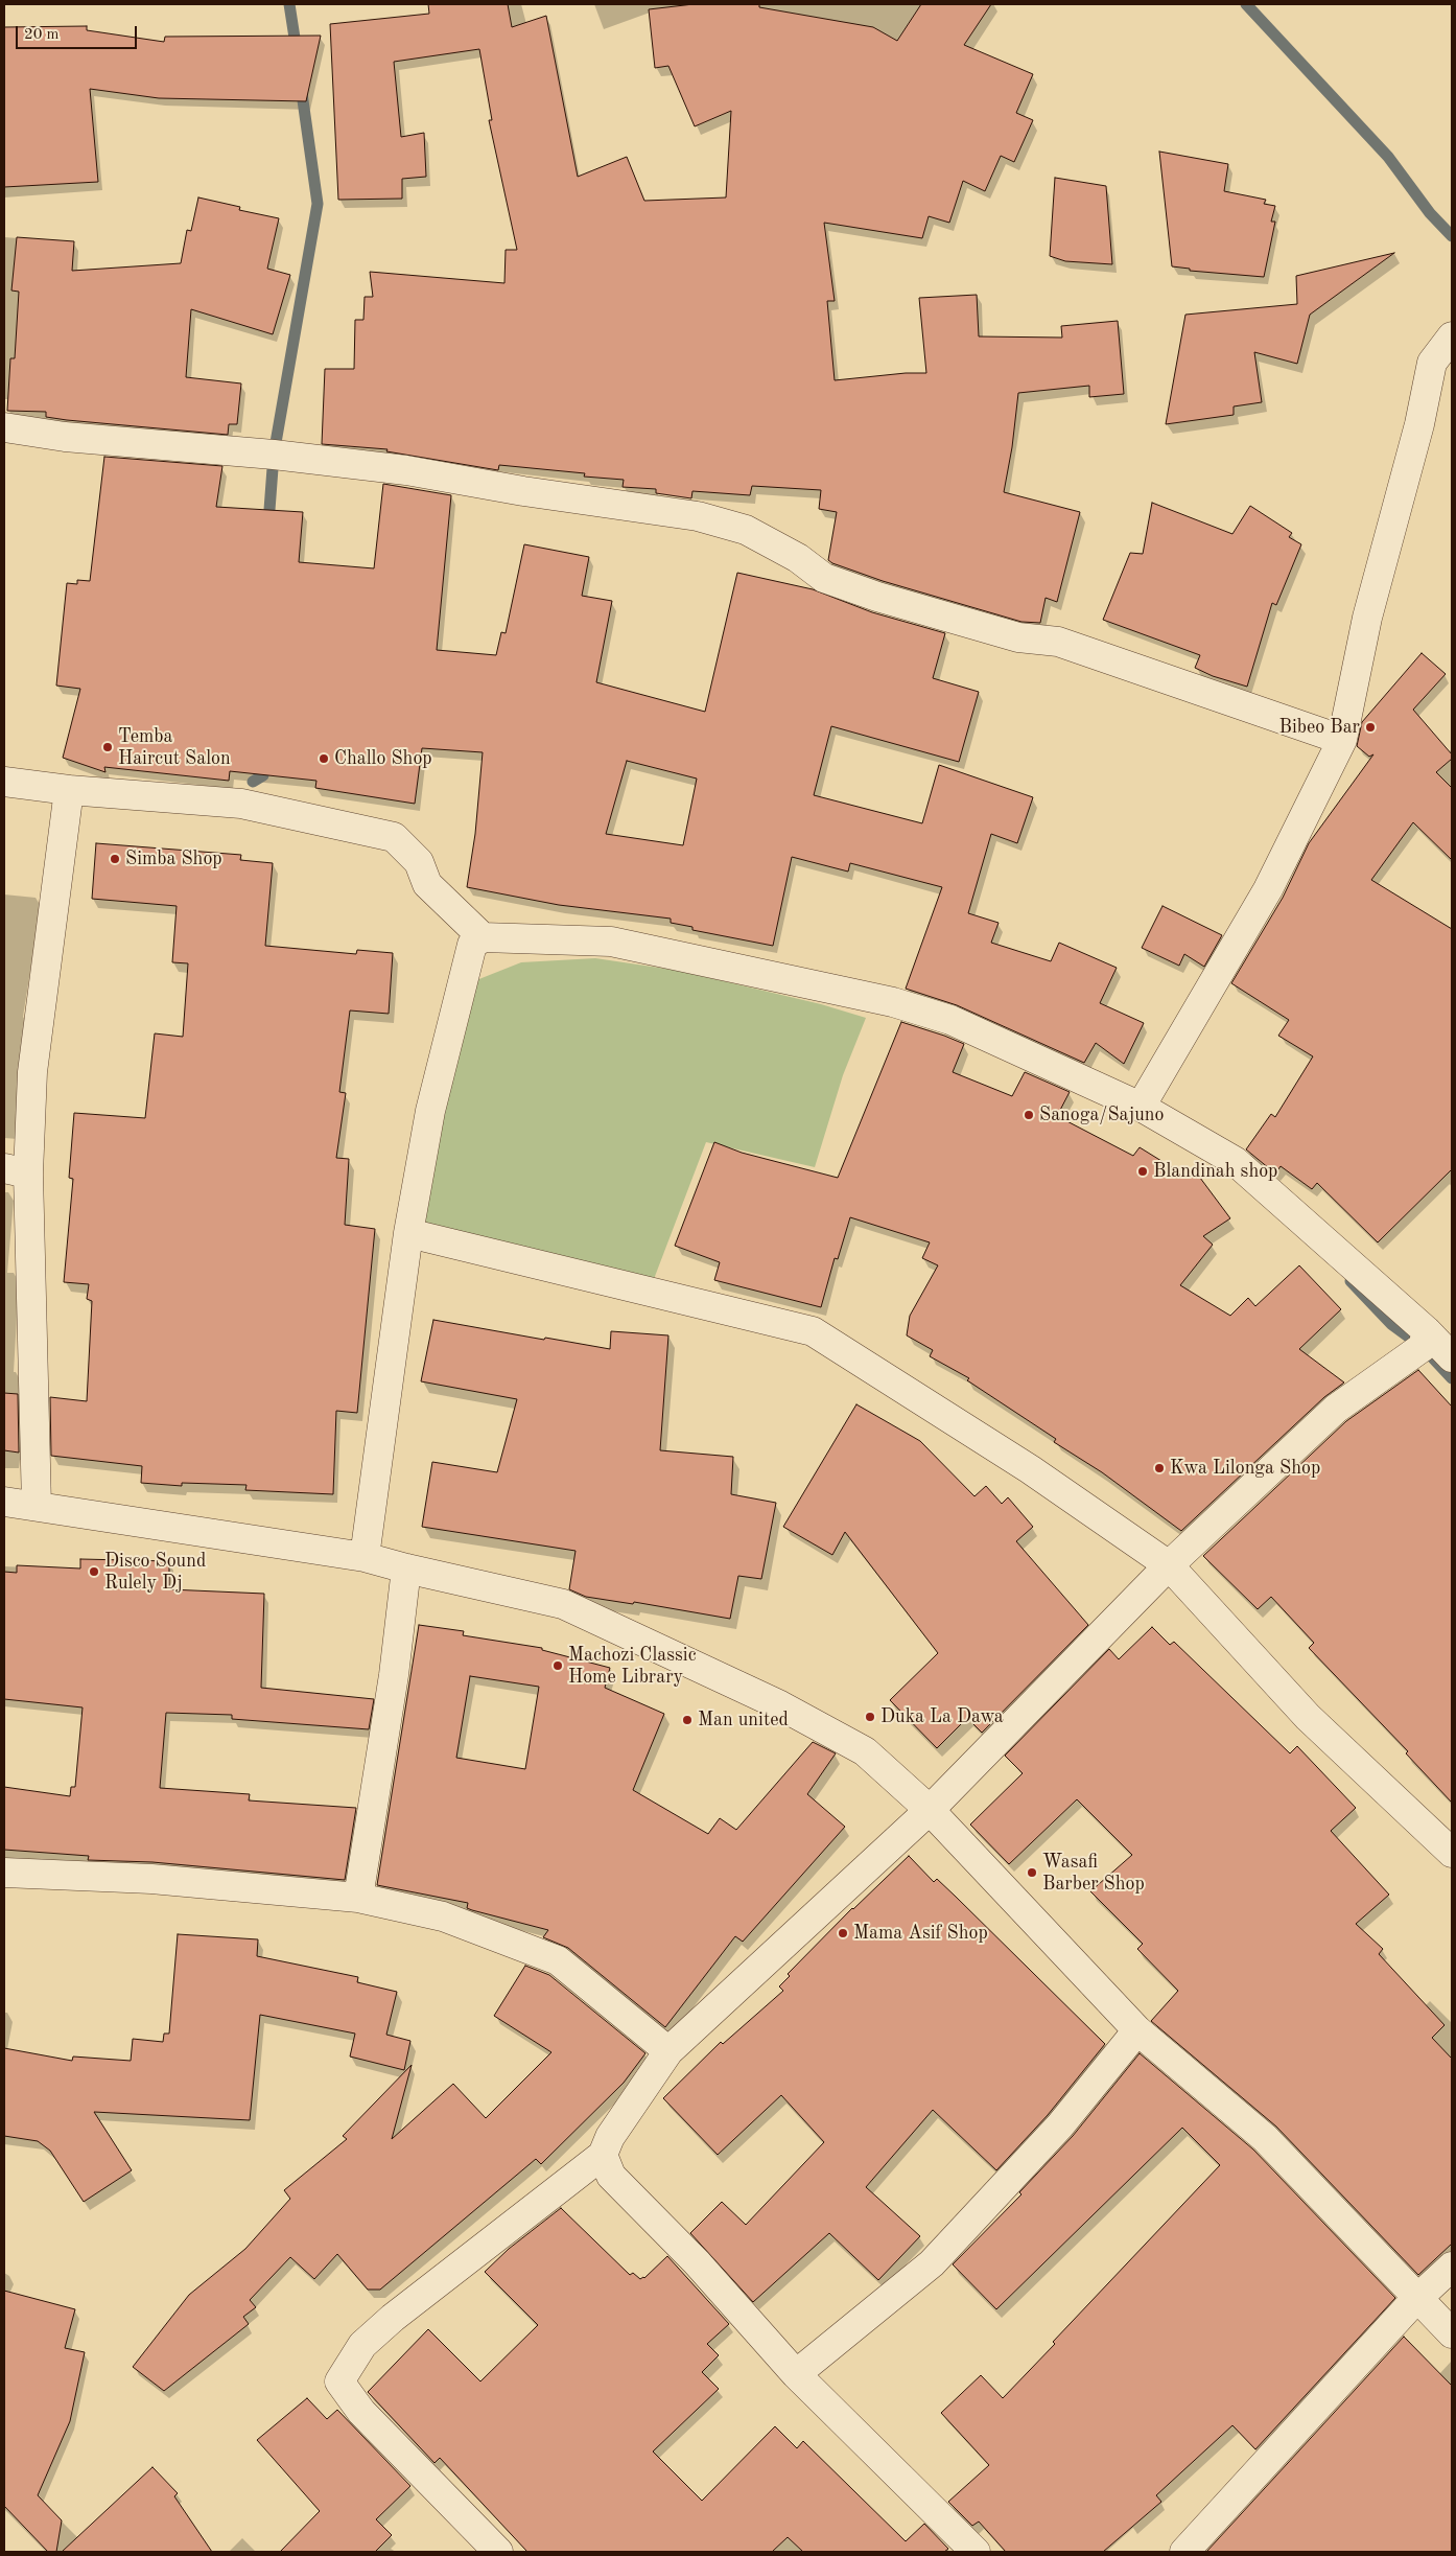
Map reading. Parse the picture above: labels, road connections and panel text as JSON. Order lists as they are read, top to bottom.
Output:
{
  "places": [
    "Bibeo Bar",
    "Temba Haircut Salon",
    "Challo Shop",
    "Simba Shop",
    "Sanoga/Sajuno",
    "Blandinah shop",
    "Kwa Lilonga Shop",
    "Disco Sound Rulely Dj",
    "Machozi Classic Home Library",
    "Duka La Dawa",
    "Man united",
    "Wasafi Barber Shop",
    "Mama Asif Shop"
  ],
  "scale_bar": "20 m"
}
